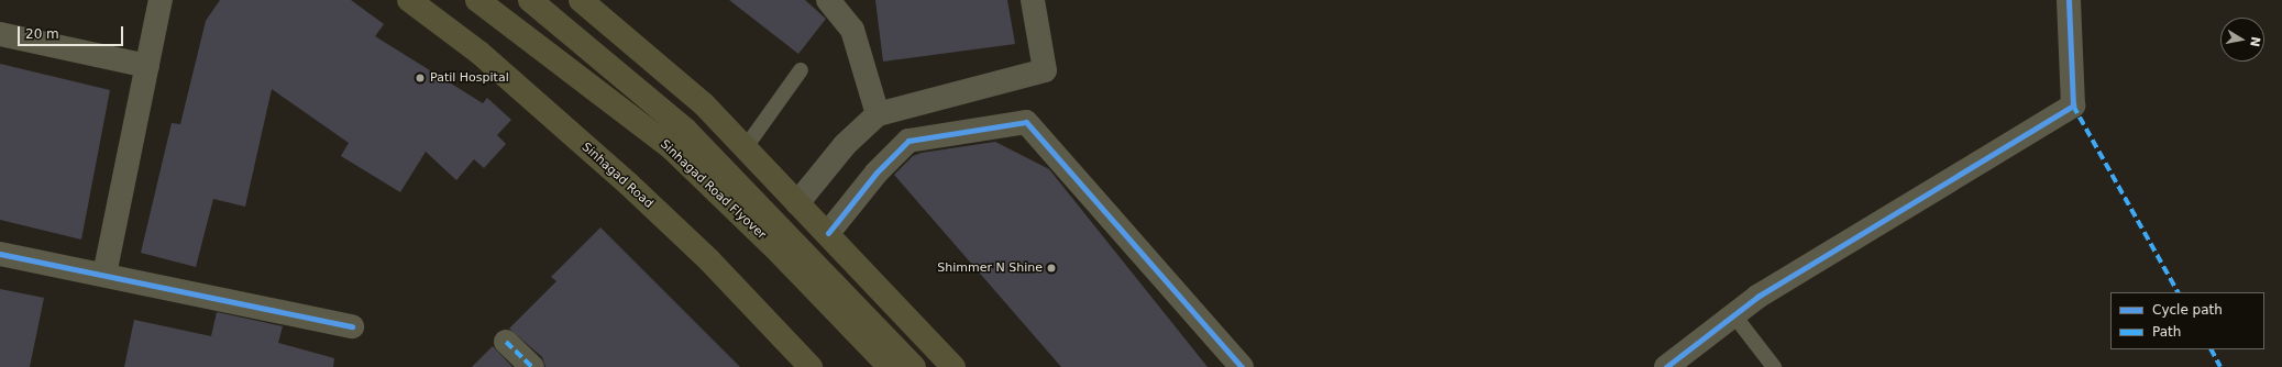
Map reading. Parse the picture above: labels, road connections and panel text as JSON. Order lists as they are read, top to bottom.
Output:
{
  "streets": {
    "main road": ["Sinhagad Road", "Sinhagad Road Flyover"]
  },
  "places": ["Patil Hospital", "Shimmer N Shine"],
  "legend": ["Cycle path", "Path"],
  "scale_bar": "20 m",
  "north": "right"
}
